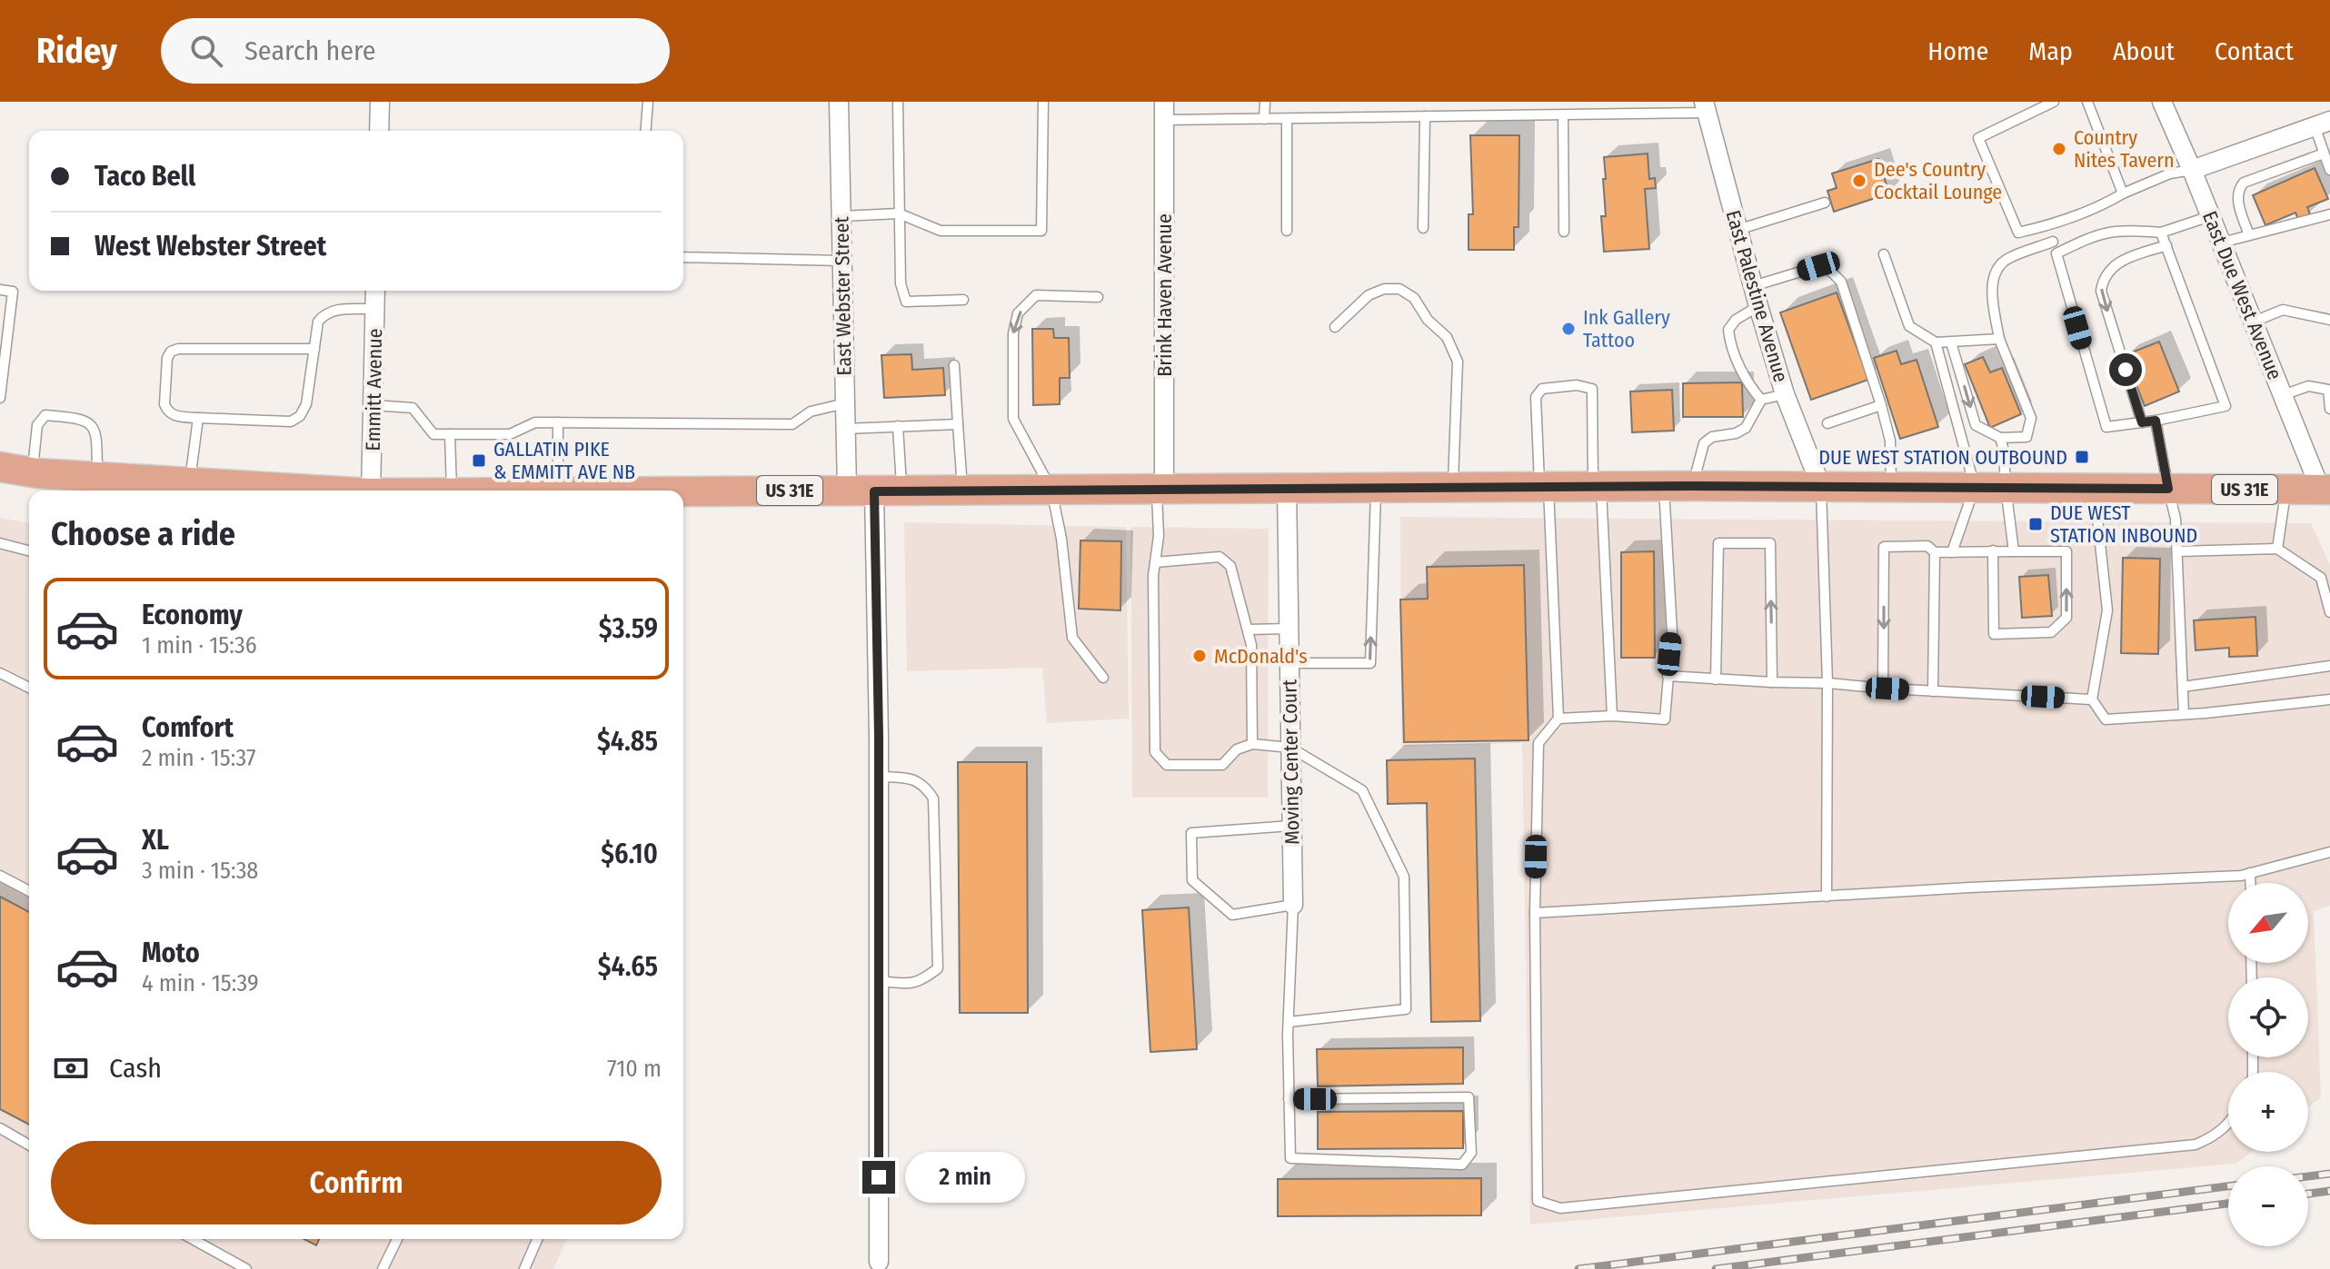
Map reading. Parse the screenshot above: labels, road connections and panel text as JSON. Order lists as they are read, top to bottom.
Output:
{
  "streets": {
    "main road": ["US 31E"],
    "street": [
      "Brink Haven Avenue",
      "East Due West Avenue",
      "East Webster Street",
      "East Palestine Avenue",
      "Emmitt Avenue",
      "Moving Center Court"
    ]
  },
  "crossings": [
    ["Brink Haven Avenue", "US 31E"],
    ["East Due West Avenue", "US 31E"],
    ["East Webster Street", "US 31E"],
    ["East Palestine Avenue", "US 31E"],
    ["US 31E", "Moving Center Court"]
  ],
  "places": {
    "other": [
      "Country Nites Tavern",
      "Dee's Country Cocktail Lounge",
      "Ink Gallery Tattoo",
      "McDonald's"
    ],
    "transit": ["DUE WEST STATION OUTBOUND", "GALLATIN PIKE & EMMITT AVE NB", "DUE WEST STATION INBOUND"]
  },
  "north": "bottom left",
  "page": {
    "header": "Ridey",
    "search": "Search here",
    "nav": [
      "Home",
      "Map",
      "About",
      "Contact"
    ],
    "banner": ["Taco Bell", "West Webster Street"],
    "heading": "Choose a ride",
    "list": [
      {
        "name": "Economy",
        "note": "1 min · 15:36",
        "value": "$3.59"
      },
      {
        "name": "Comfort",
        "note": "2 min · 15:37",
        "value": "$4.85"
      },
      {
        "name": "XL",
        "note": "3 min · 15:38",
        "value": "$6.10"
      },
      {
        "name": "Moto",
        "note": "4 min · 15:39",
        "value": "$4.65"
      }
    ],
    "map_buttons": ["+", "−"],
    "pay": ["Cash", "710 m"],
    "buttons": "Confirm",
    "bubble": "2 min"
  }
}
